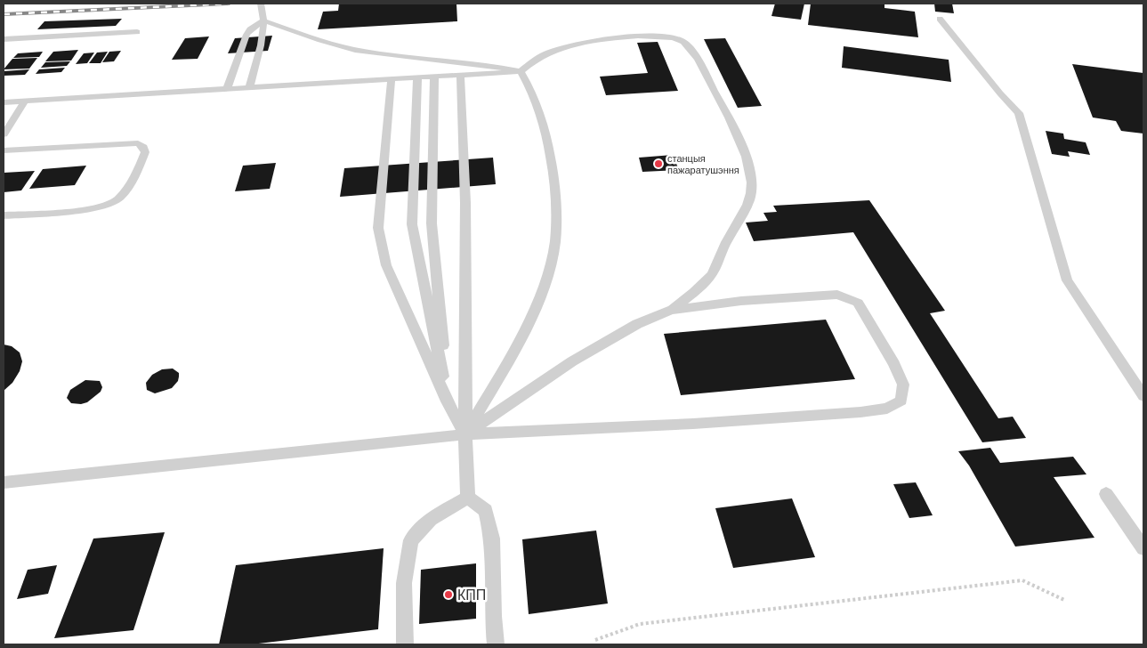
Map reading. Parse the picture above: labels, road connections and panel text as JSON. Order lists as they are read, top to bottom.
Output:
{
  "places": ["станцыя пажаратушэння", "КПП"]
}
